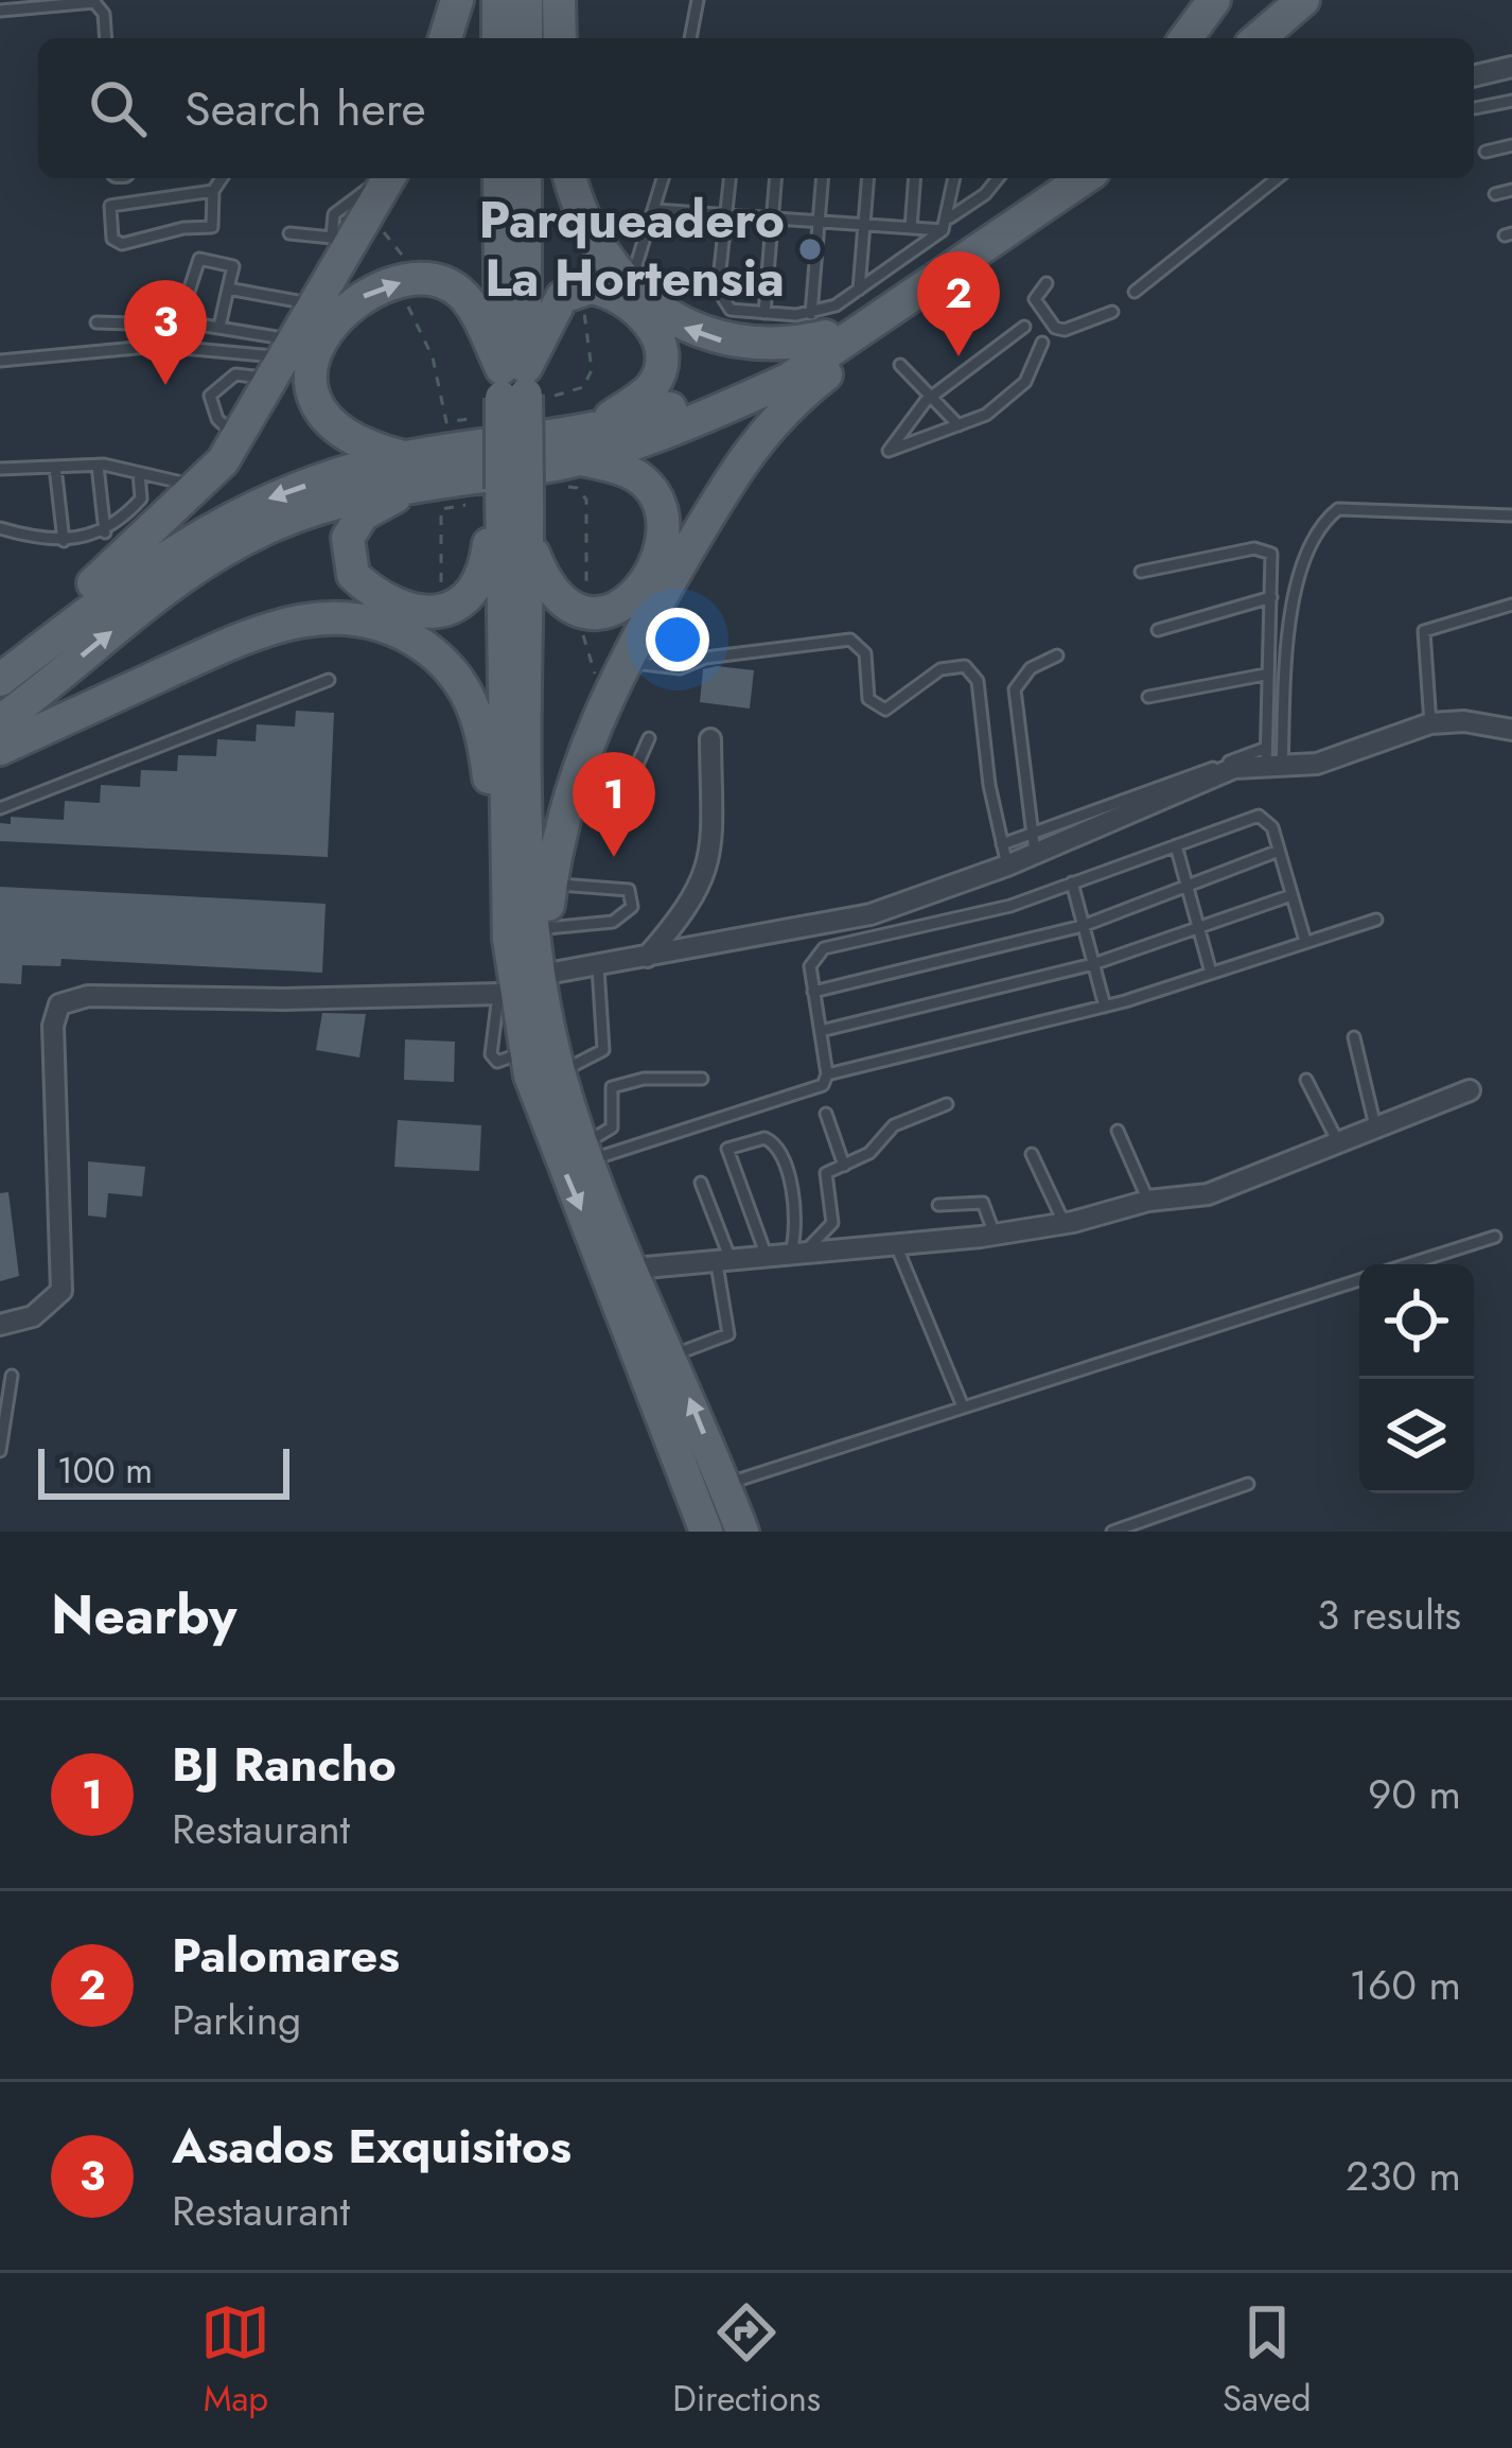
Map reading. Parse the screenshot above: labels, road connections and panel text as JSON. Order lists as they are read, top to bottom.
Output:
{
  "places": ["Parqueadero La Hortensia"],
  "scale_bar": "100 m",
  "page": {
    "search": "Search here",
    "pins": ["2", "3", "1"],
    "scale": "100 m",
    "heading": ["Nearby", "3 results"],
    "list": [
      {
        "mark": "1",
        "name": "BJ Rancho",
        "note": "Restaurant",
        "value": "90 m"
      },
      {
        "mark": "2",
        "name": "Palomares",
        "note": "Parking",
        "value": "160 m"
      },
      {
        "mark": "3",
        "name": "Asados Exquisitos",
        "note": "Restaurant",
        "value": "230 m"
      }
    ],
    "nav": ["Map", "Directions", "Saved"]
  }
}
